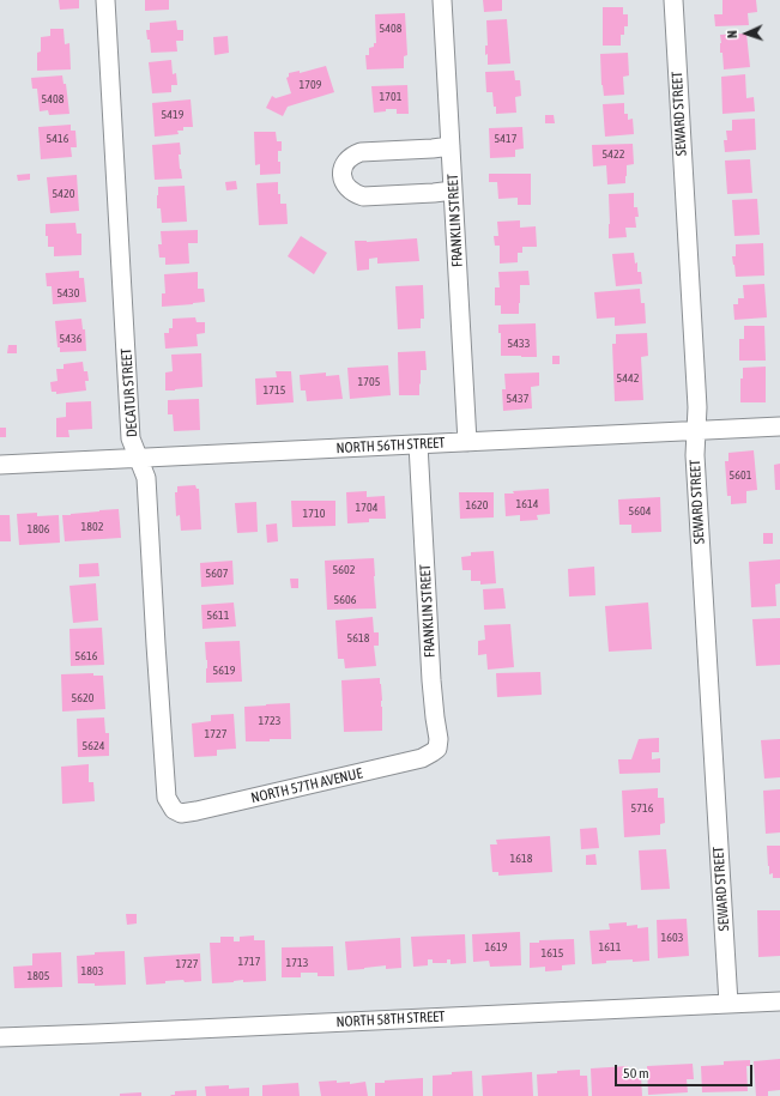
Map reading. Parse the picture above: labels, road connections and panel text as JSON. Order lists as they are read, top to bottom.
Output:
{
  "streets": {
    "street": [
      "SEWARD STREET",
      "FRANKLIN STREET",
      "DECATUR STREET",
      "NORTH 56TH STREET",
      "NORTH 57TH AVENUE",
      "NORTH 58TH STREET"
    ]
  },
  "crossings": [
    ["SEWARD STREET", "NORTH 56TH STREET"],
    ["SEWARD STREET", "NORTH 58TH STREET"],
    ["FRANKLIN STREET", "NORTH 56TH STREET"],
    ["FRANKLIN STREET", "NORTH 57TH AVENUE"],
    ["DECATUR STREET", "NORTH 56TH STREET"],
    ["DECATUR STREET", "NORTH 57TH AVENUE"]
  ],
  "house_numbers": [
    "5408",
    "1709",
    "1701",
    "5408",
    "5419",
    "5416",
    "5417",
    "5422",
    "5420",
    "5430",
    "5436",
    "5433",
    "5442",
    "1705",
    "1715",
    "5437",
    "5601",
    "1614",
    "1620",
    "1704",
    "5604",
    "1710",
    "1802",
    "1806",
    "5602",
    "5607",
    "5606",
    "5611",
    "5618",
    "5616",
    "5619",
    "5620",
    "1723",
    "1727",
    "5624",
    "5716",
    "1618",
    "1603",
    "1619",
    "1611",
    "1615",
    "1717",
    "1713",
    "1727",
    "1803",
    "1805"
  ],
  "scale_bar": "50 m",
  "north": "left"
}
